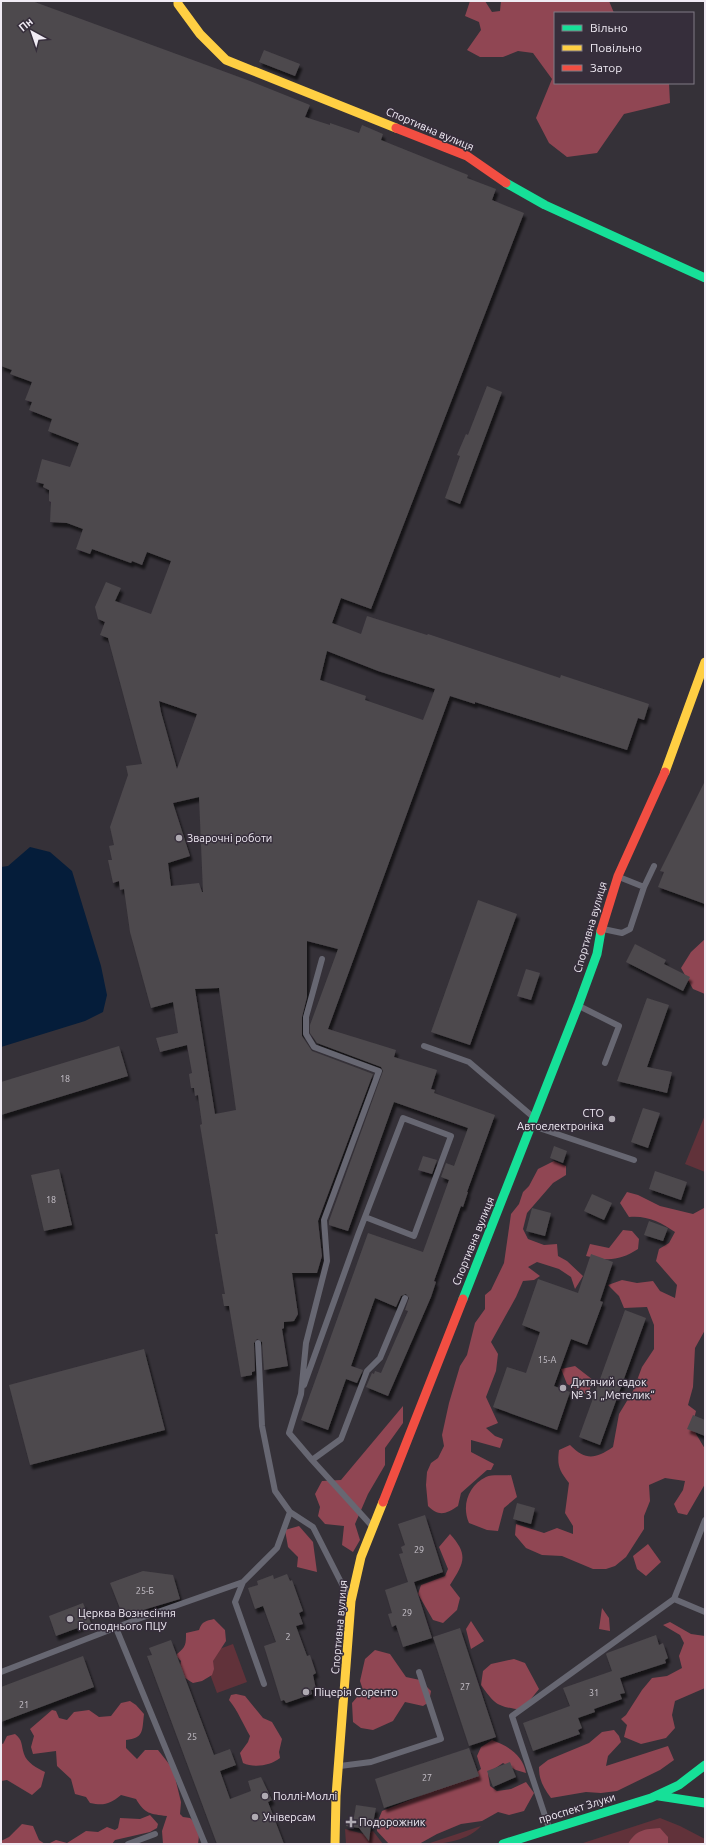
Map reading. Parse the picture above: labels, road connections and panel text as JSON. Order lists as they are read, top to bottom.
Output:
{
  "streets": {
    "street": ["Спортивна вулиця", "проспект Злуки"]
  },
  "places": {
    "other": [
      "Зварочні роботи",
      "СТО Автоелектроніка",
      "Дитячий садок № 31 „Метелик“",
      "Церква Вознесіння Господнього ПЦУ",
      "Піцерія Соренто",
      "Поллі-Моллі",
      "Універсам"
    ],
    "health": ["Подорожник"]
  },
  "house_numbers": [
    "18",
    "18",
    "15-А",
    "29",
    "25-Б",
    "29",
    "2",
    "27",
    "31",
    "21",
    "25",
    "27"
  ],
  "legend": ["Вільно", "Повільно", "Затор"],
  "north": "top left"
}
